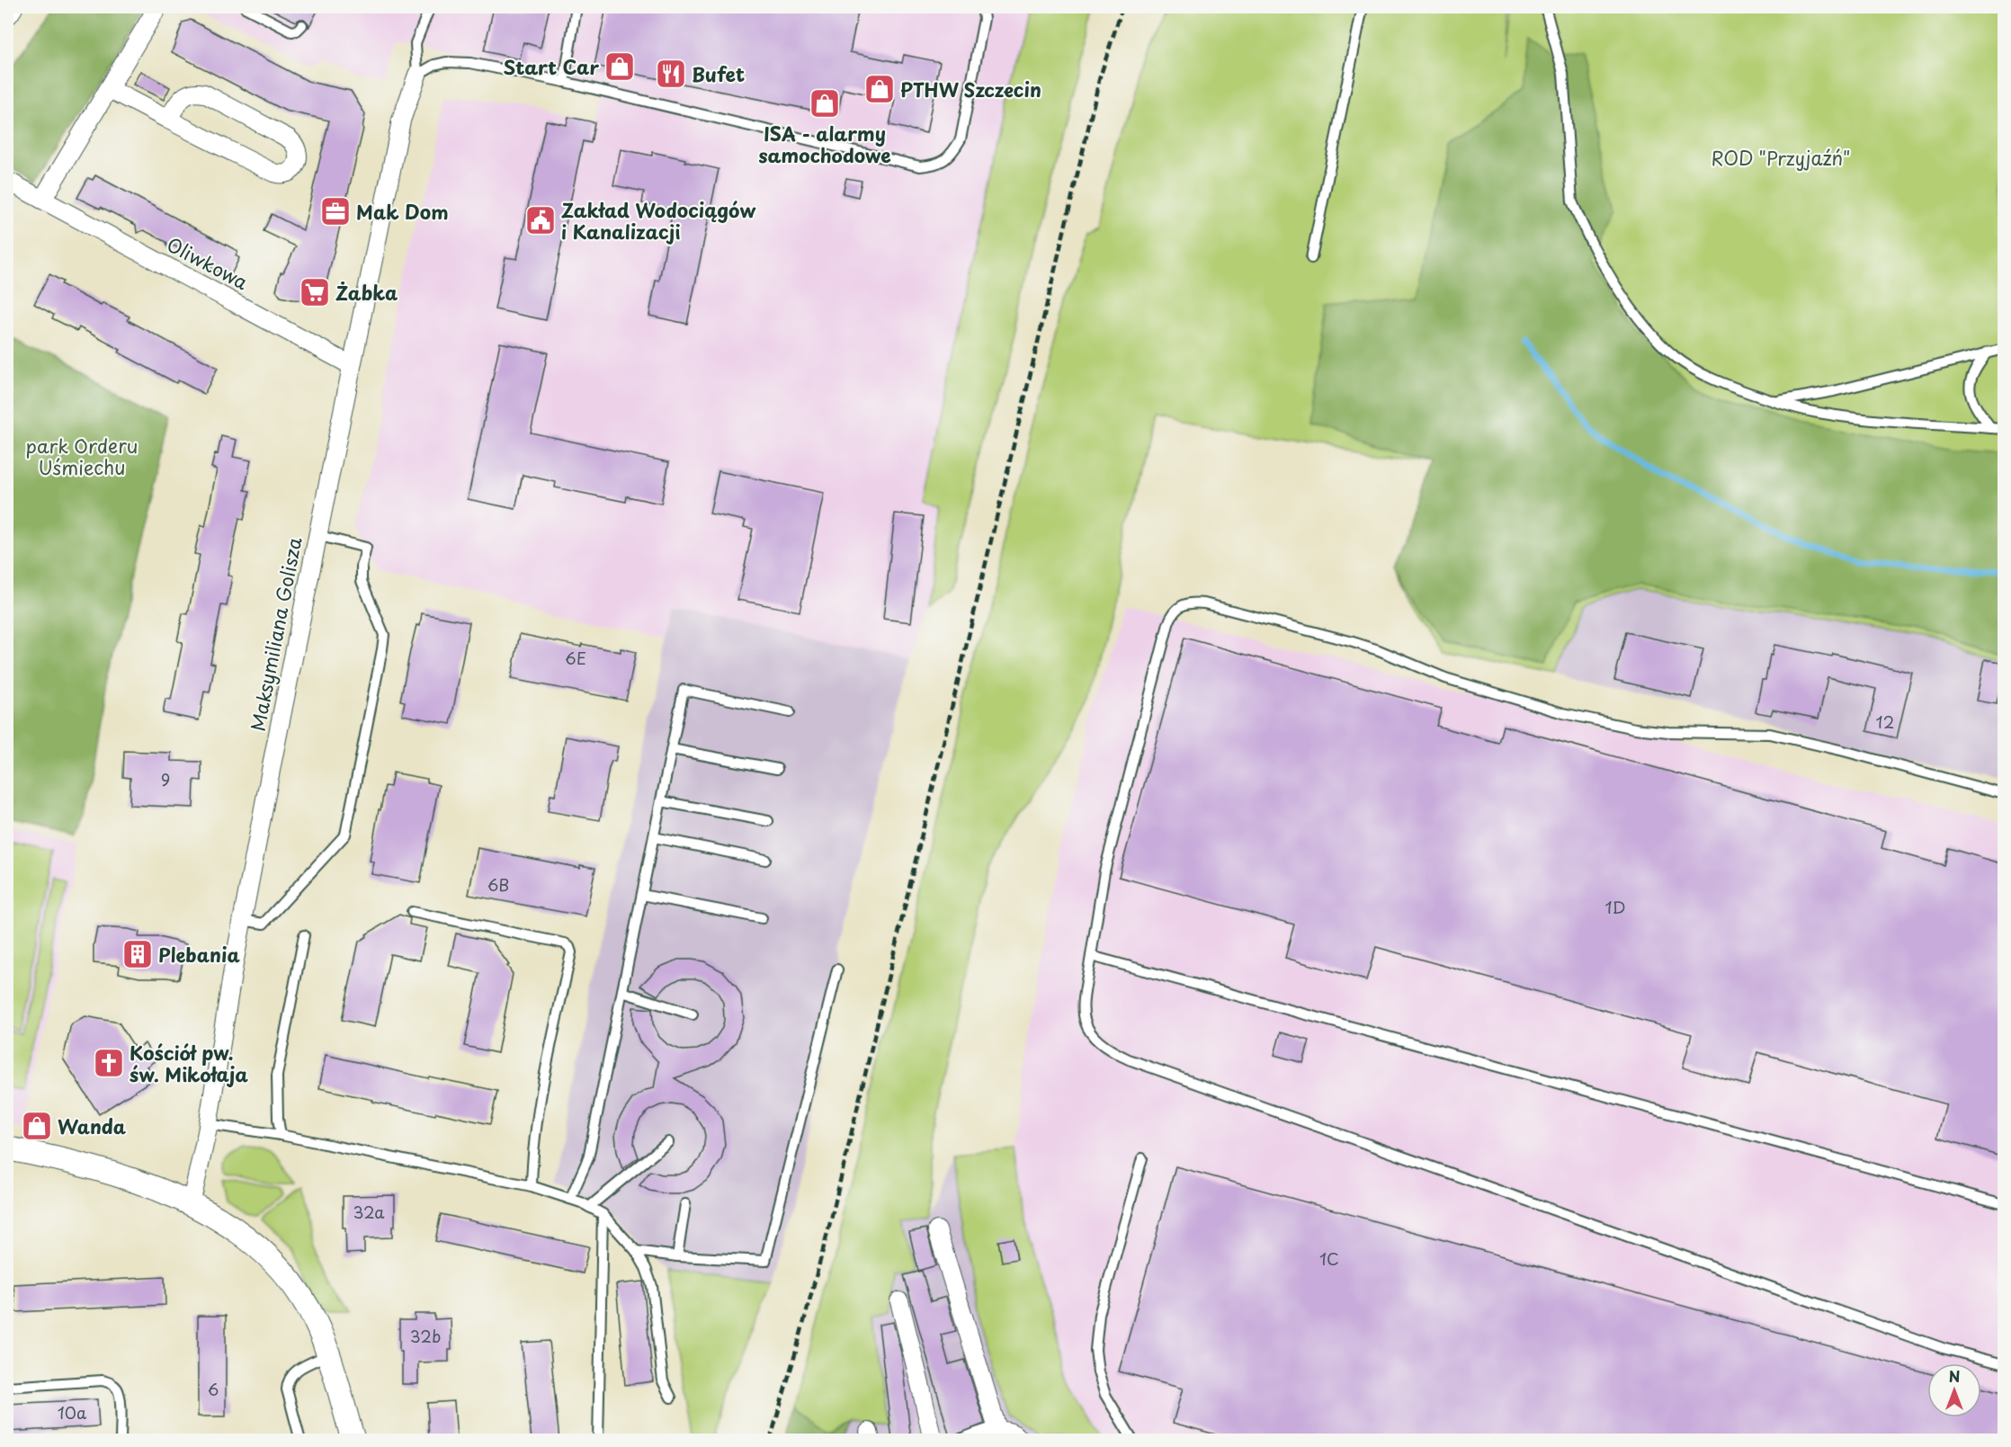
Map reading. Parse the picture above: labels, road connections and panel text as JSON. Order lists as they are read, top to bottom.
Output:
{
  "streets": {
    "street": ["Oliwkowa", "Maksymiliana Golisza"]
  },
  "crossings": [
    ["Oliwkowa", "Maksymiliana Golisza"]
  ],
  "parks": ["ROD \"Przyjaźń\"", "park Orderu Uśmiechu"],
  "places": {
    "shop": [
      "Start Car",
      "PTHW Szczecin",
      "ISA - alarmy samochodowe",
      "Wanda"
    ],
    "restaurant": ["Bufet"],
    "office": ["Mak Dom"],
    "public building": ["Zakład Wodociągów i Kanalizacji"],
    "supermarket": ["Żabka"],
    "building": ["Plebania"],
    "church": ["Kościół pw. św. Mikołaja"]
  },
  "house_numbers": [
    "6E",
    "12",
    "9",
    "6B",
    "1D",
    "32a",
    "1C",
    "32b",
    "6",
    "10a"
  ],
  "north": "top"
}
